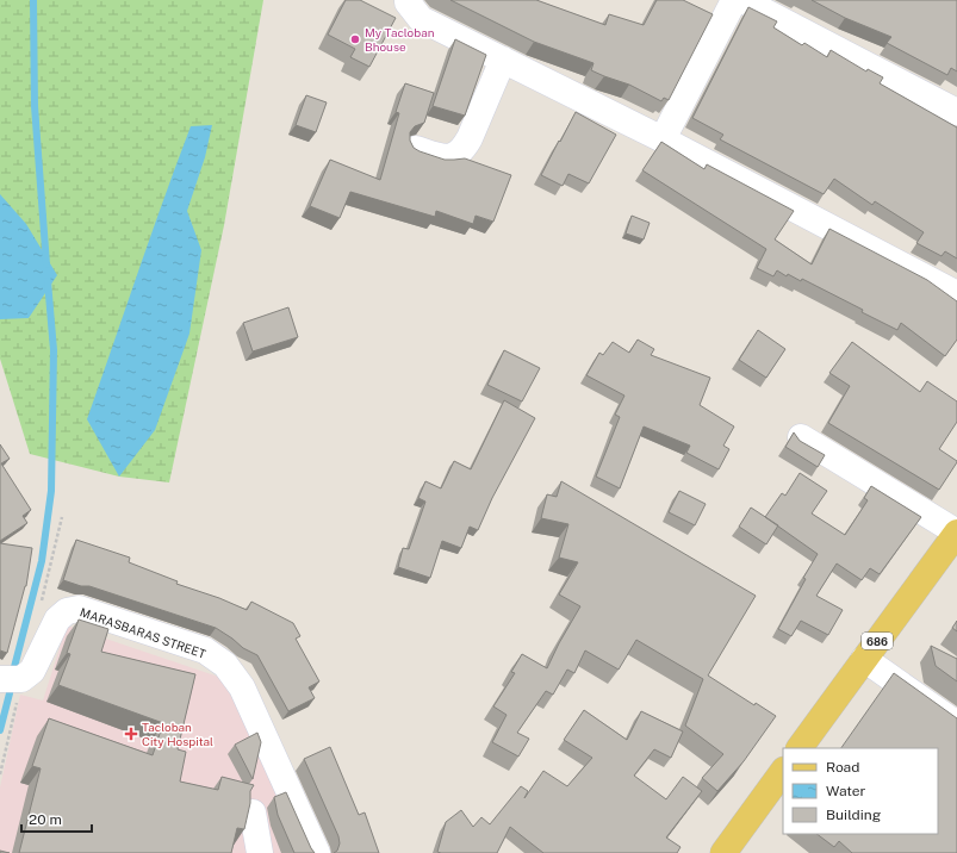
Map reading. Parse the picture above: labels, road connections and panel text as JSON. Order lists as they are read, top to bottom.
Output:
{
  "streets": {
    "main road": ["686"],
    "street": ["MARASBARAS STREET"]
  },
  "places": {
    "other": ["My Tacloban Bhouse"],
    "health": ["Tacloban City Hospital"]
  },
  "legend": ["Road", "Water", "Building"],
  "scale_bar": "20 m"
}
